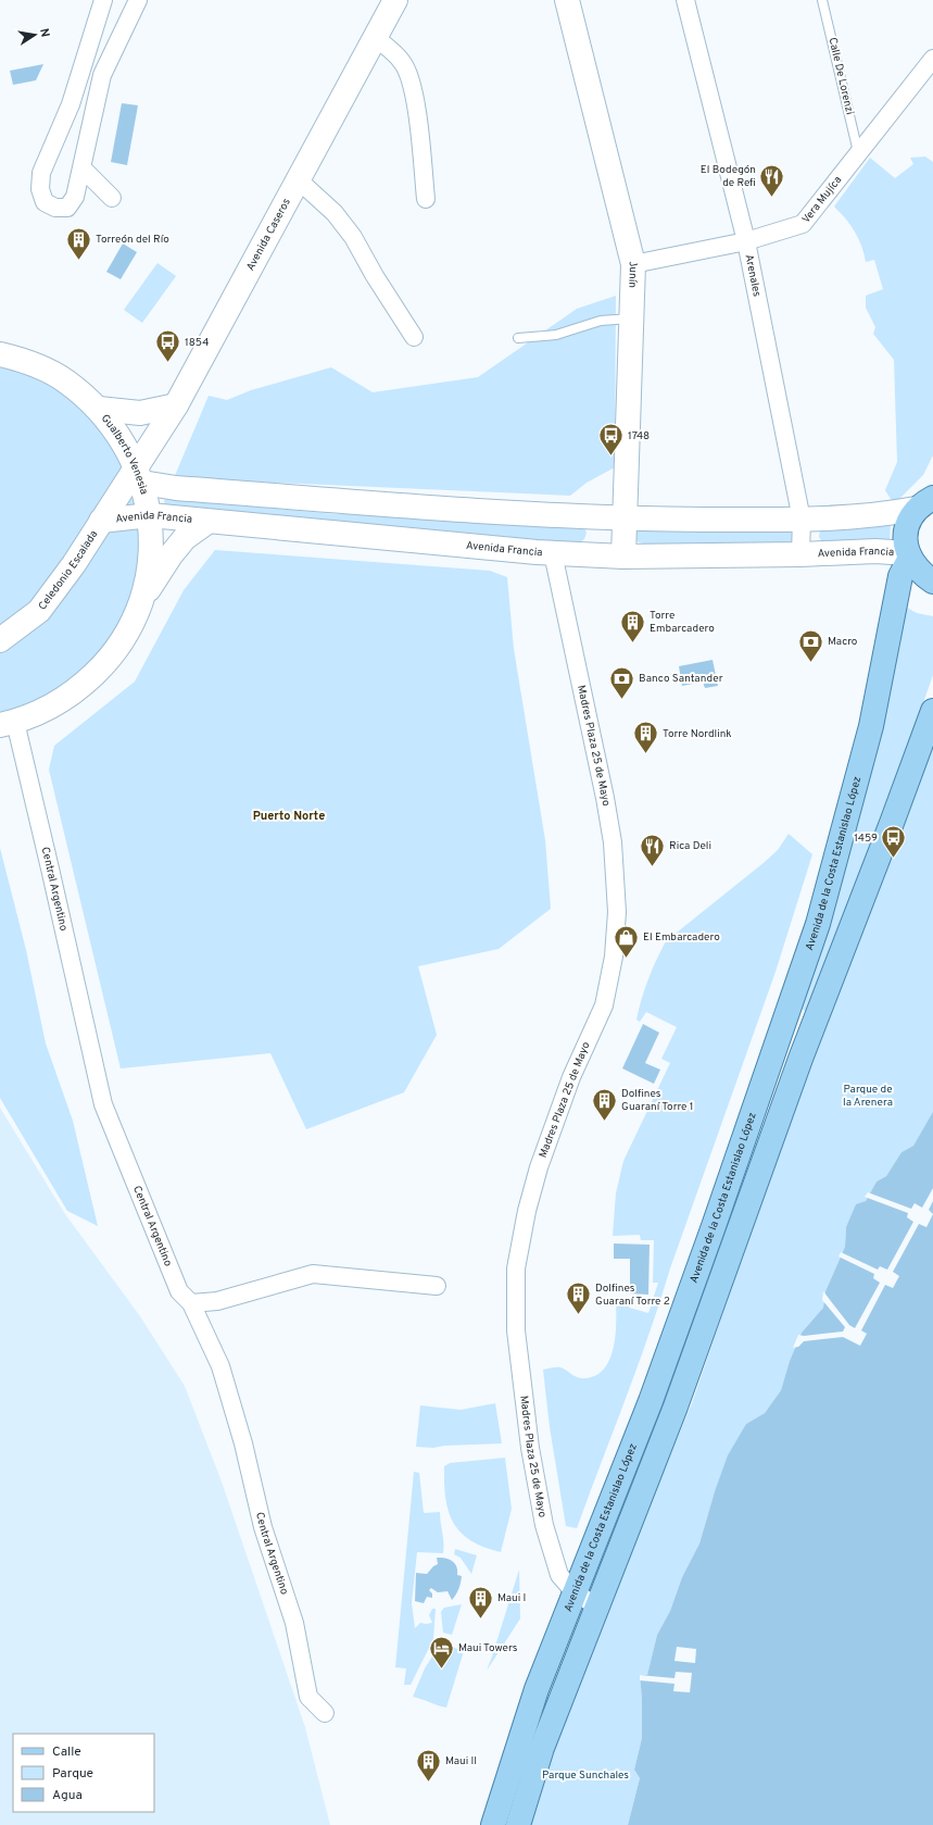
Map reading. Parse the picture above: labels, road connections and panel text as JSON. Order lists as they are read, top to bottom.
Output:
{
  "streets": {
    "main road": [
      "Avenida Caseros",
      "Junín",
      "Gualberto Venesia",
      "Avenida Francia",
      "Celedonio Escalada",
      "Avenida de la Costa Estanislao López"
    ],
    "street": [
      "Vera Mujíca",
      "Arenales",
      "Madres Plaza 25 de Mayo",
      "Central Argentino"
    ],
    "lane": ["Calle De Lorenzi"]
  },
  "crossings": [
    ["Calle De Lorenzi", "Vera Mujíca"],
    ["Vera Mujíca", "Junín"],
    ["Vera Mujíca", "Arenales"],
    ["Avenida Caseros", "Gualberto Venesia"],
    ["Avenida Caseros", "Celedonio Escalada"],
    ["Junín", "Avenida Francia"],
    ["Arenales", "Avenida Francia"],
    ["Gualberto Venesia", "Avenida Francia"],
    ["Gualberto Venesia", "Celedonio Escalada"],
    ["Gualberto Venesia", "Central Argentino"],
    ["Avenida Francia", "Celedonio Escalada"],
    ["Avenida Francia", "Madres Plaza 25 de Mayo"],
    ["Avenida Francia", "Avenida de la Costa Estanislao López"],
    ["Madres Plaza 25 de Mayo", "Avenida de la Costa Estanislao López"]
  ],
  "districts": ["Puerto Norte"],
  "parks": ["Parque de la Arenera", "Parque Sunchales"],
  "places": {
    "restaurant": ["El Bodegón de Refi", "Rica Deli"],
    "building": [
      "Torreón del Río",
      "Torre Embarcadero",
      "Torre Nordlink",
      "Dolfines Guaraní Torre 1",
      "Dolfines Guaraní Torre 2",
      "Maui I",
      "Maui II"
    ],
    "bus stop": ["1854", "1748", "1459"],
    "bank": ["Macro", "Banco Santander"],
    "shop": ["El Embarcadero"],
    "hotel": ["Maui Towers"]
  },
  "legend": ["Calle", "Parque", "Agua"],
  "north": "right"
}
